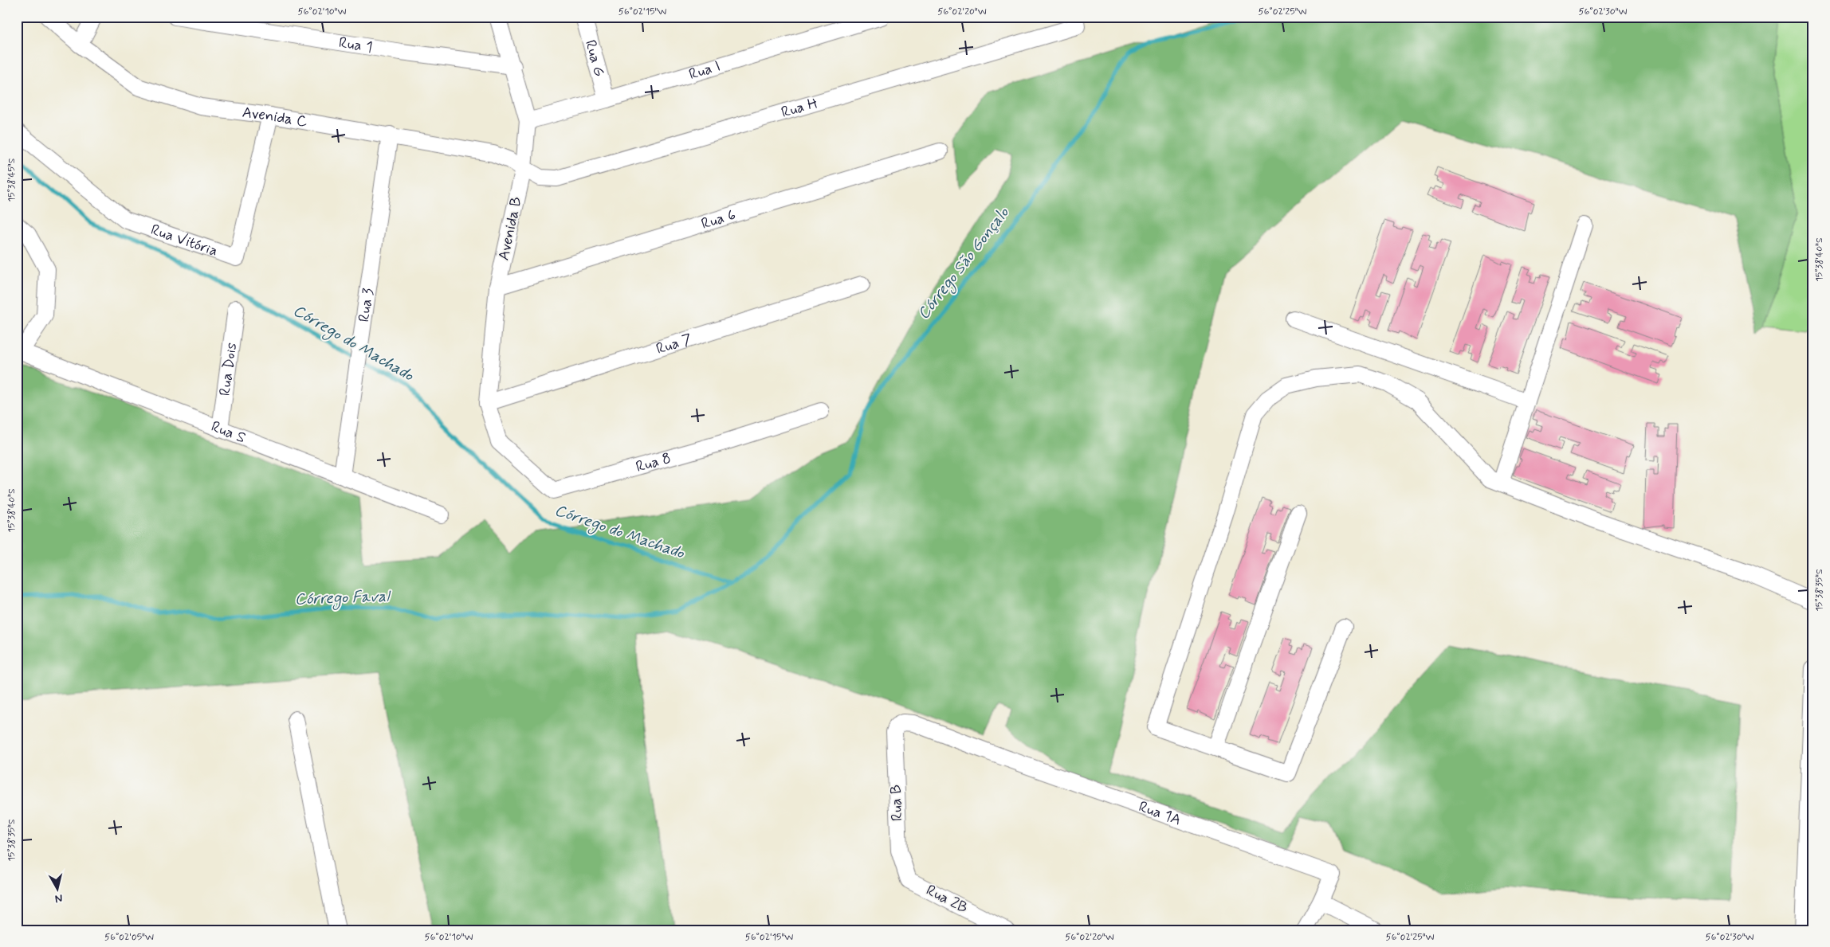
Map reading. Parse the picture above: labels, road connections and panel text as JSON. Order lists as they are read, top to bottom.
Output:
{
  "streets": {
    "street": [
      "Rua 1",
      "Rua G",
      "Rua I",
      "Rua H",
      "Avenida C",
      "Rua 6",
      "Avenida B",
      "Rua Vitória",
      "Rua 3",
      "Rua 7",
      "Rua Dois",
      "Rua S",
      "Rua 8",
      "Rua B",
      "Rua 1A",
      "Rua 2B"
    ]
  },
  "crossings": [
    ["Rua 1", "Avenida B"],
    ["Rua G", "Rua I"],
    ["Rua I", "Avenida B"],
    ["Rua H", "Avenida C"],
    ["Rua H", "Avenida B"],
    ["Avenida C", "Avenida B"],
    ["Avenida C", "Rua Vitória"],
    ["Avenida C", "Rua 3"],
    ["Rua 6", "Avenida B"],
    ["Avenida B", "Rua 7"],
    ["Avenida B", "Rua 8"],
    ["Rua 3", "Rua S"],
    ["Rua Dois", "Rua S"],
    ["Rua B", "Rua 1A"],
    ["Rua B", "Rua 2B"]
  ],
  "water": ["Córrego São Gonçalo", "Córrego do Machado", "Córrego Faval"],
  "north": "bottom",
  "coordinates": [
    "56°02'10\"W",
    "56°02'15\"W",
    "56°02'20\"W",
    "56°02'25\"W",
    "56°02'30\"W",
    "15°38'45\"S",
    "15°38'40\"S",
    "15°38'35\"S",
    "56°02'05\"W"
  ]
}
